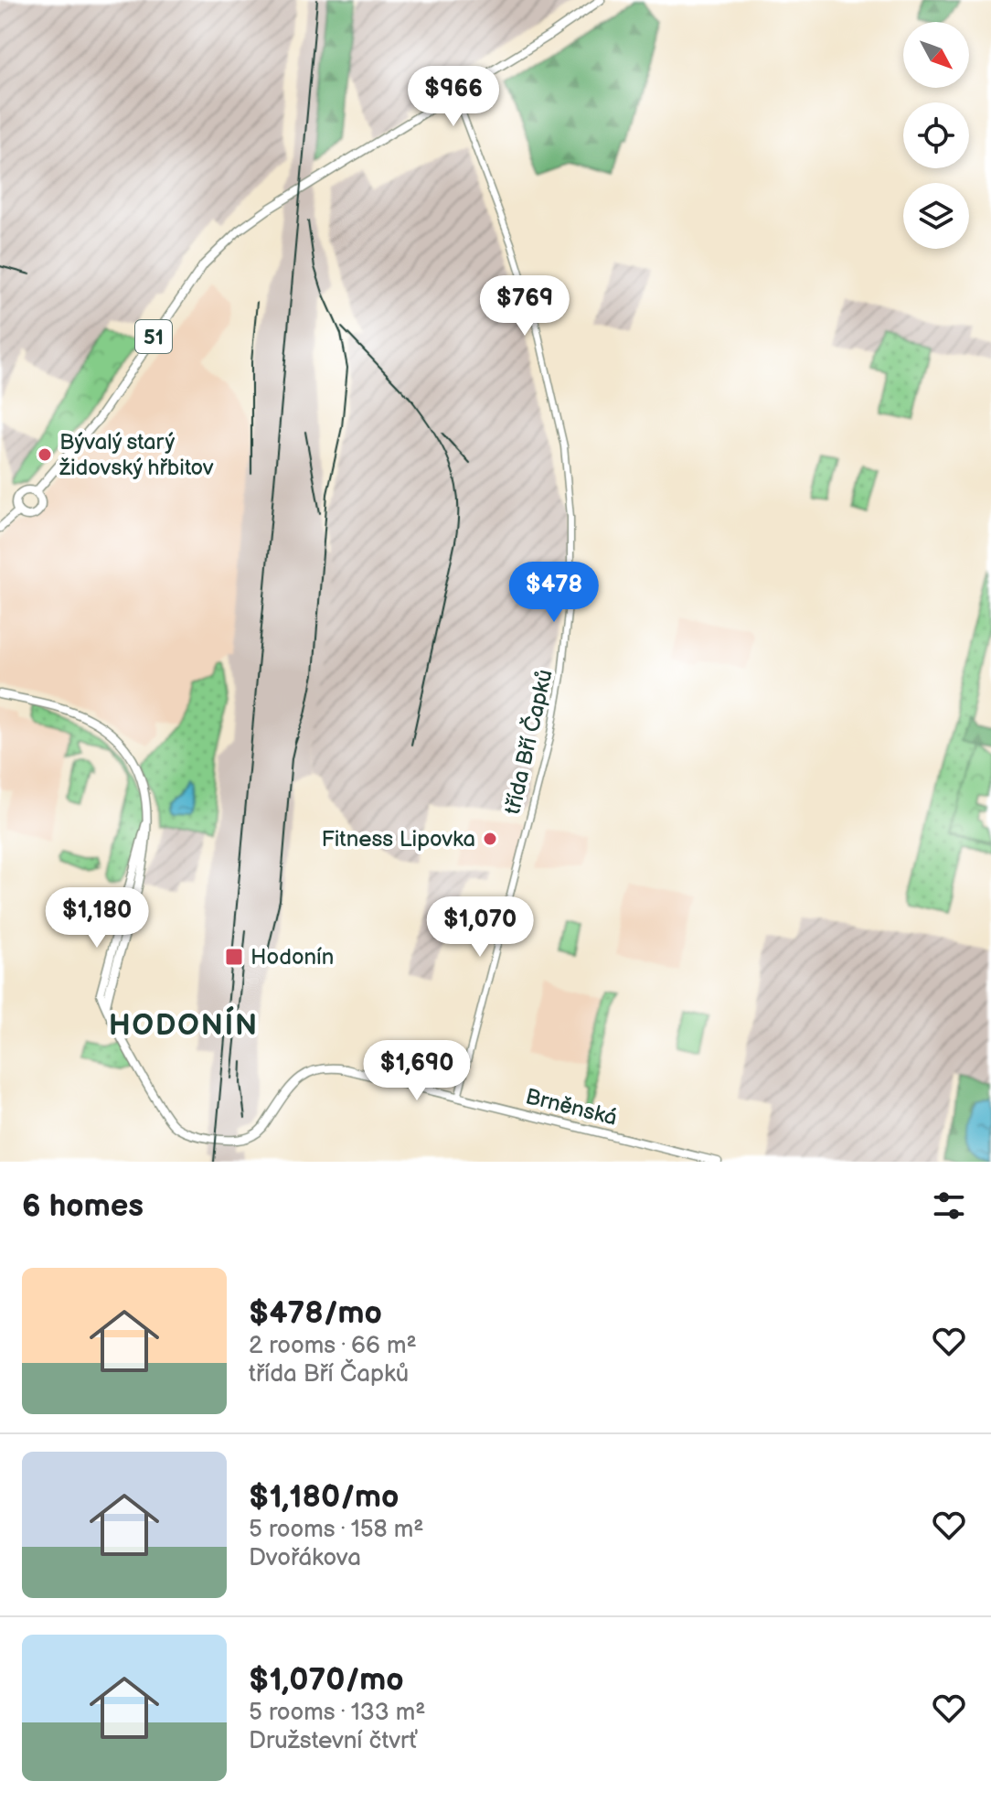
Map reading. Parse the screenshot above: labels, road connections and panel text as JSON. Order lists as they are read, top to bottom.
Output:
{
  "streets": {
    "main road": ["51", "Brněnská"],
    "street": ["třída Bří Čapků"]
  },
  "crossings": [
    ["51", "třída Bří Čapků"],
    ["třída Bří Čapků", "Brněnská"]
  ],
  "districts": ["HODONÍN"],
  "places": {
    "other": ["Bývalý starý židovský hřbitov", "Fitness Lipovka"],
    "transit": ["Hodonín"]
  },
  "north": "bottom right",
  "page": {
    "price": [
      "$966",
      "$769",
      "$478",
      "$1,180",
      "$1,070",
      "$1,690"
    ],
    "heading": "6 homes",
    "list": [
      {
        "name": "$478/mo",
        "note": "2 rooms · 66 m² · třída Bří Čapků"
      },
      {
        "name": "$1,180/mo",
        "note": "5 rooms · 158 m² · Dvořákova"
      },
      {
        "name": "$1,070/mo",
        "note": "5 rooms · 133 m² · Družstevní čtvrť"
      }
    ]
  }
}
